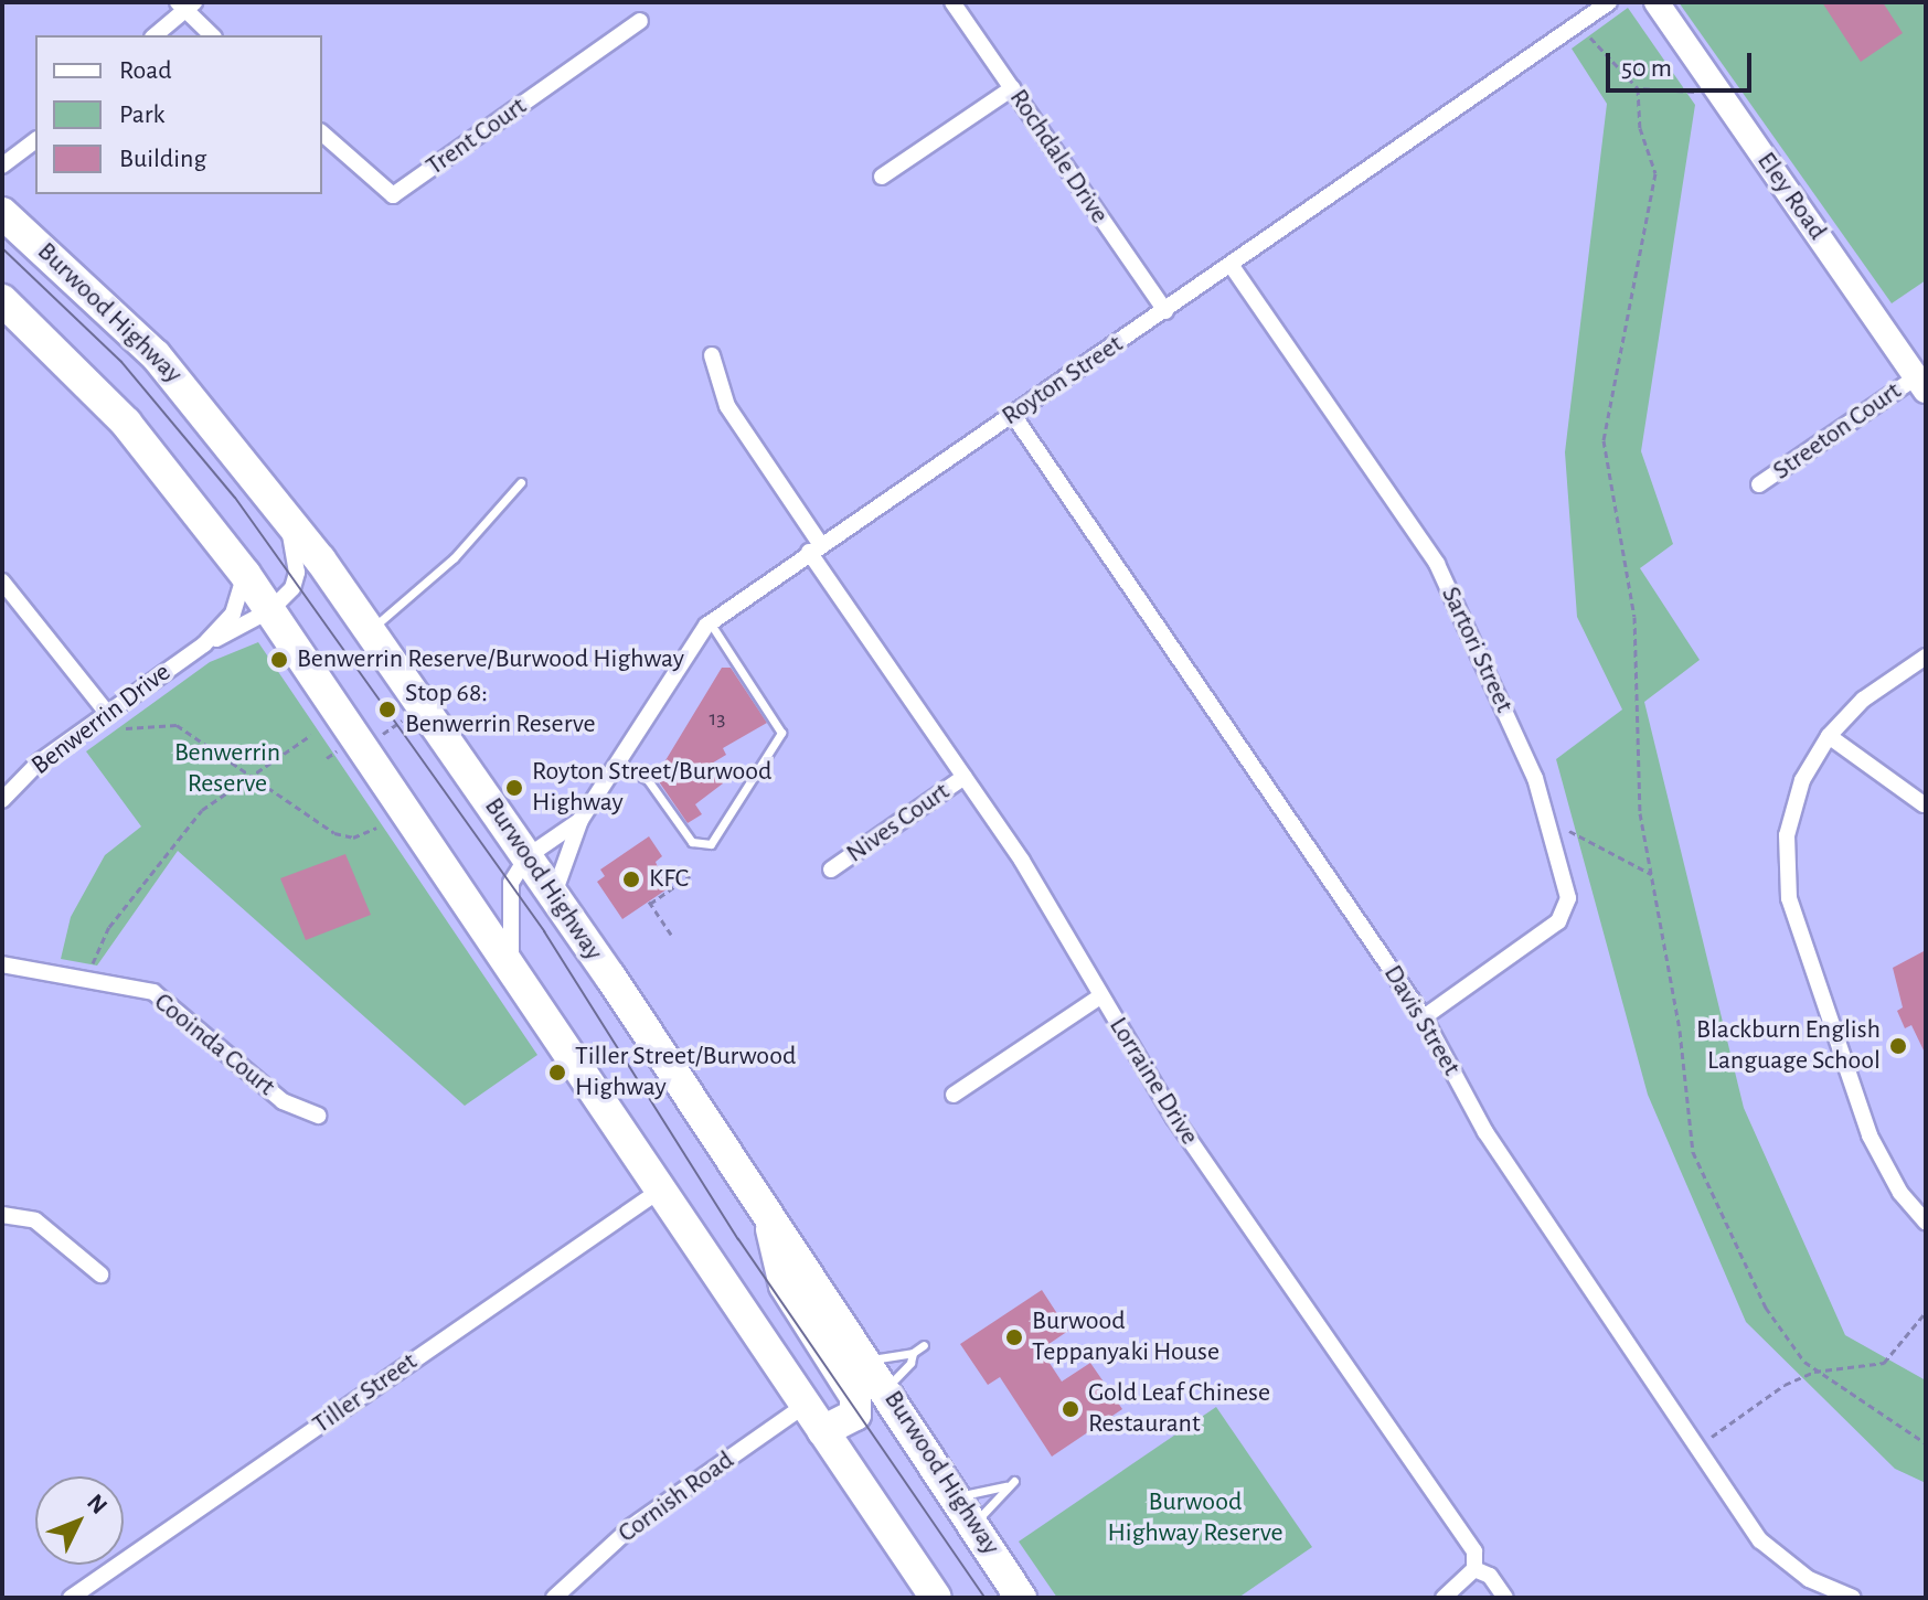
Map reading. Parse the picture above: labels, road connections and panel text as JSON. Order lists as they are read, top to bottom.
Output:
{
  "streets": {
    "highway": ["Burwood Highway"],
    "main road": ["Eley Road"],
    "street": [
      "Trent Court",
      "Rochdale Drive",
      "Royton Street",
      "Streeton Court",
      "Sartori Street",
      "Benwerrin Drive",
      "Nives Court",
      "Davis Street",
      "Cooinda Court",
      "Lorraine Drive",
      "Tiller Street",
      "Cornish Road"
    ]
  },
  "crossings": [
    ["Rochdale Drive", "Royton Street"],
    ["Eley Road", "Streeton Court"],
    ["Burwood Highway", "Royton Street"],
    ["Burwood Highway", "Benwerrin Drive"],
    ["Royton Street", "Sartori Street"],
    ["Royton Street", "Davis Street"],
    ["Royton Street", "Lorraine Drive"],
    ["Sartori Street", "Davis Street"],
    ["Nives Court", "Lorraine Drive"]
  ],
  "parks": ["Benwerrin Reserve", "Burwood Highway Reserve"],
  "places": [
    "Benwerrin Reserve/Burwood Highway",
    "Stop 68: Benwerrin Reserve",
    "Royton Street/Burwood Highway",
    "KFC",
    "Blackburn English Language School",
    "Tiller Street/Burwood Highway",
    "Burwood Teppanyaki House",
    "Gold Leaf Chinese Restaurant"
  ],
  "house_numbers": ["13"],
  "legend": ["Road", "Park", "Building"],
  "scale_bar": "50 m",
  "north": "top right"
}
